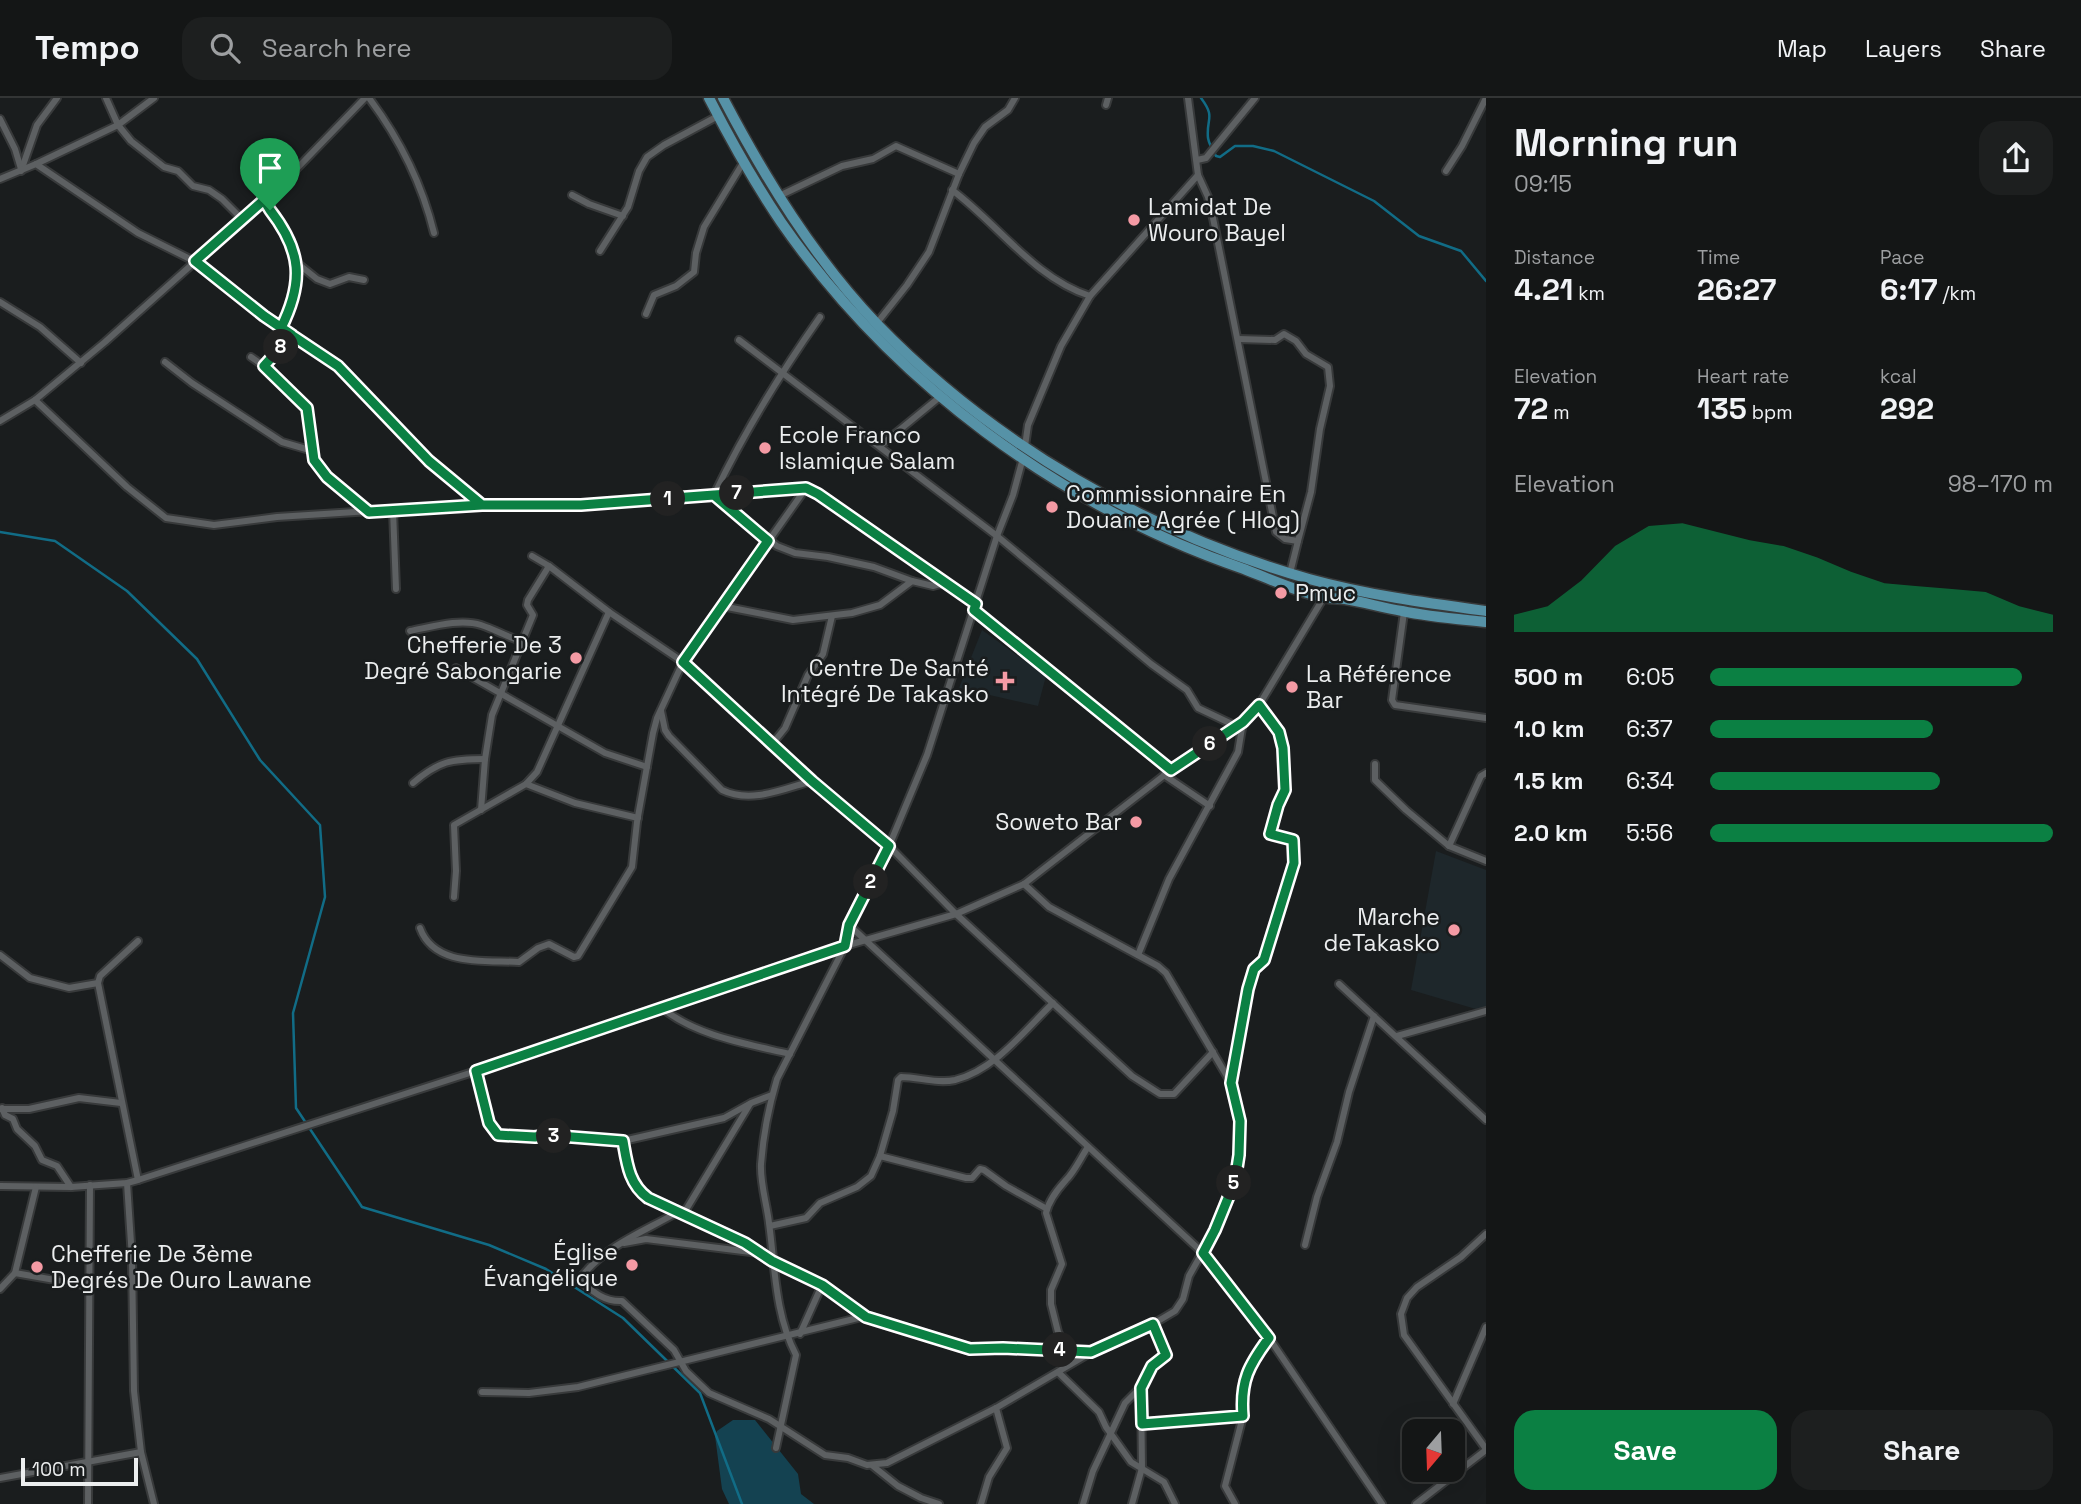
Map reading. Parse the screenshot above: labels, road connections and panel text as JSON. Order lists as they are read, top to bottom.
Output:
{
  "places": {
    "other": [
      "Lamidat De Wouro Bayel",
      "Ecole Franco Islamique Salam",
      "Commissionnaire En Douane Agrée ( Hlog)",
      "Pmuc",
      "Chefferie De 3 Degré Sabongarie",
      "La Référence Bar",
      "Soweto Bar",
      "Marche deTakasko",
      "Église Évangélique",
      "Chefferie De 3ème Degrés De Ouro Lawane"
    ],
    "health": ["Centre De Santé Intégré De Takasko"]
  },
  "scale_bar": "100 m",
  "north": "bottom",
  "page": {
    "header": "Tempo",
    "search": "Search here",
    "nav": ["Map", "Layers", "Share"],
    "heading": ["Morning run", "09:15"],
    "stats": [
      ["Distance", "4.21 km"],
      ["Time", "26:27"],
      ["Pace", "6:17 /km"],
      ["Elevation", "72 m"],
      ["Heart rate", "135 bpm"],
      ["kcal", "292"]
    ],
    "pins": [
      "8",
      "7",
      "1",
      "6",
      "2",
      "3",
      "5",
      "4"
    ],
    "chart": ["Elevation", "98–170 m"],
    "list": [
      {
        "name": "500 m",
        "note": "6:05"
      },
      {
        "name": "1.0 km",
        "note": "6:37"
      },
      {
        "name": "1.5 km",
        "note": "6:34"
      },
      {
        "name": "2.0 km",
        "note": "5:56"
      }
    ],
    "buttons": ["Save", "Share"],
    "scale": "100 m"
  }
}
